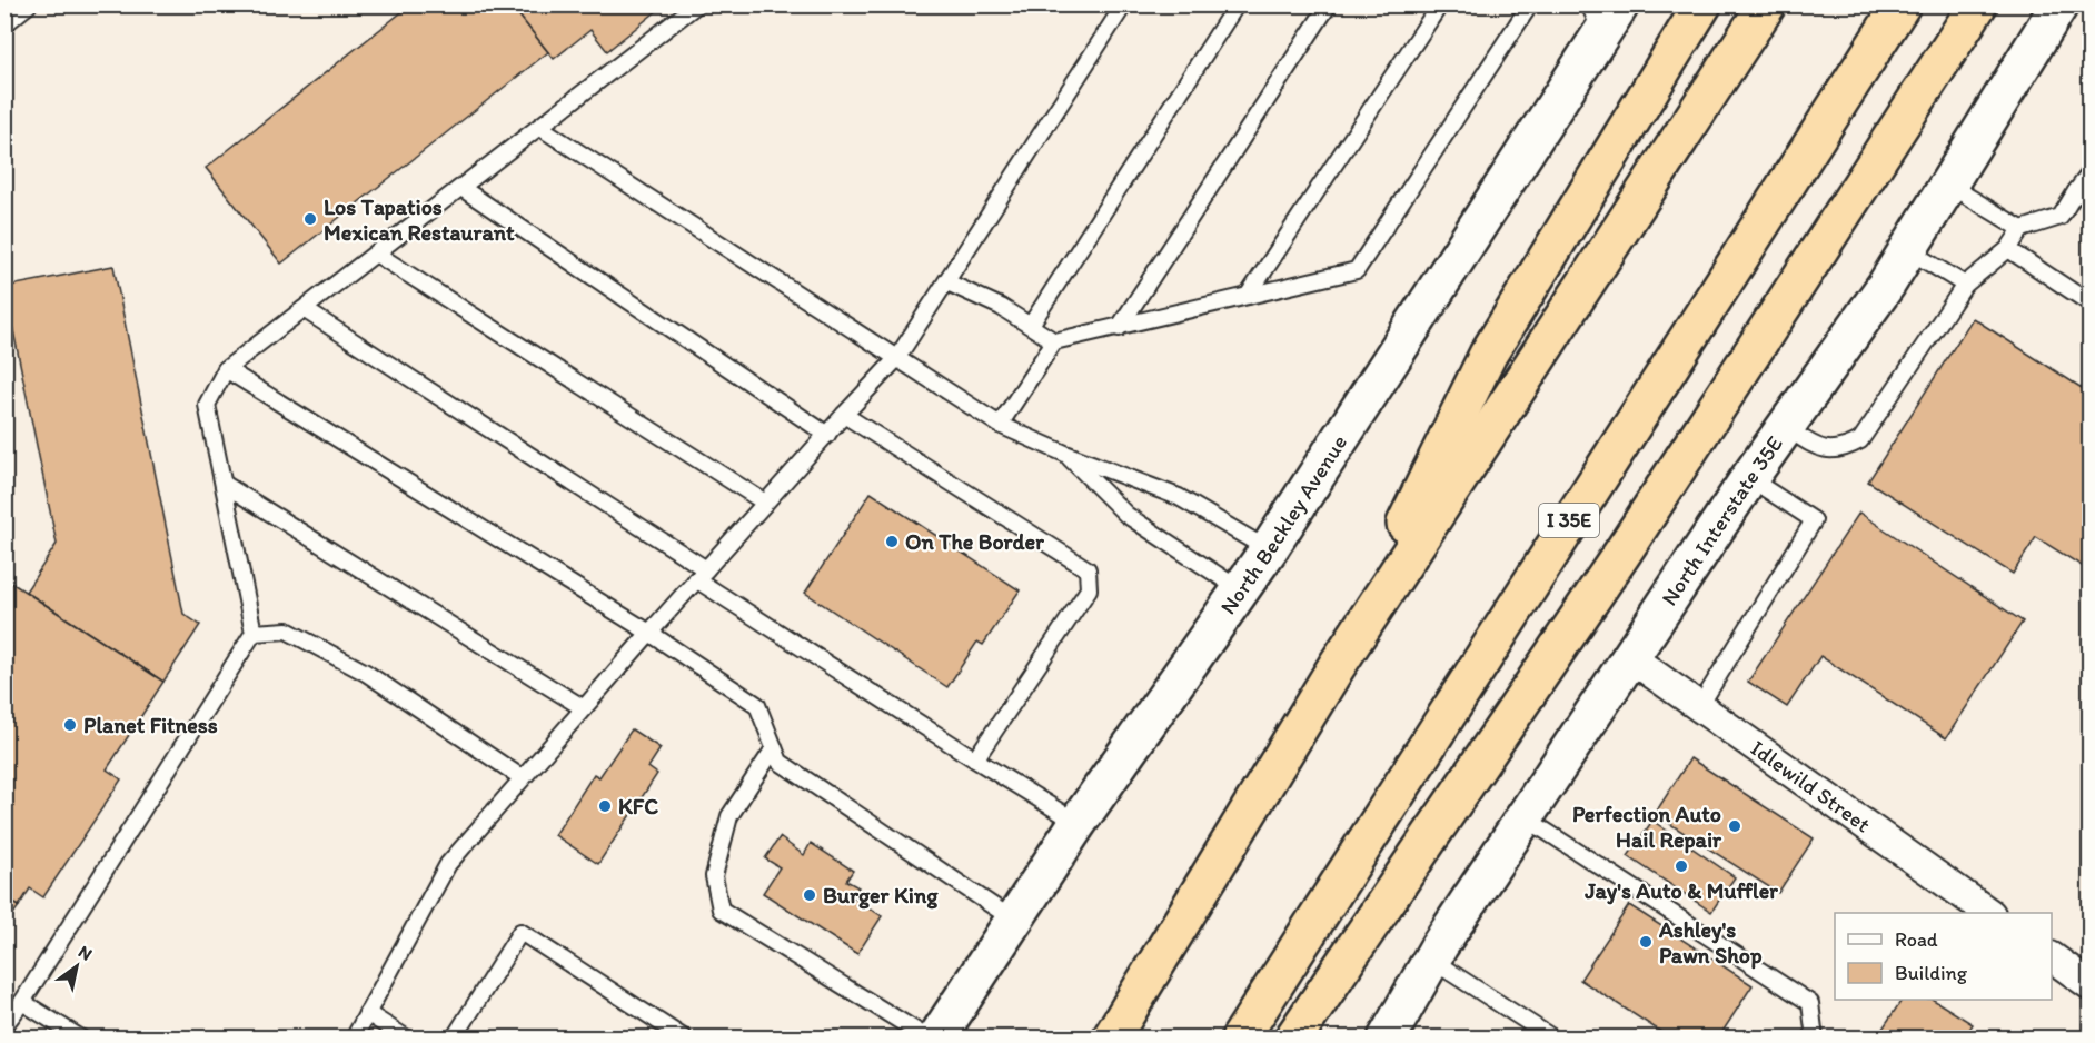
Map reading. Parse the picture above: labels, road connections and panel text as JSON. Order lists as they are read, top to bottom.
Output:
{
  "streets": {
    "highway": ["I 35E"],
    "main road": ["North Interstate 35E", "North Beckley Avenue"],
    "street": ["Idlewild Street"]
  },
  "crossings": [
    ["North Interstate 35E", "Idlewild Street"]
  ],
  "places": [
    "Los Tapatios Mexican Restaurant",
    "On The Border",
    "Planet Fitness",
    "KFC",
    "Perfection Auto Hail Repair",
    "Jay's Auto & Muffler",
    "Burger King",
    "Ashley's Pawn Shop"
  ],
  "legend": ["Road", "Building"],
  "north": "top right"
}
